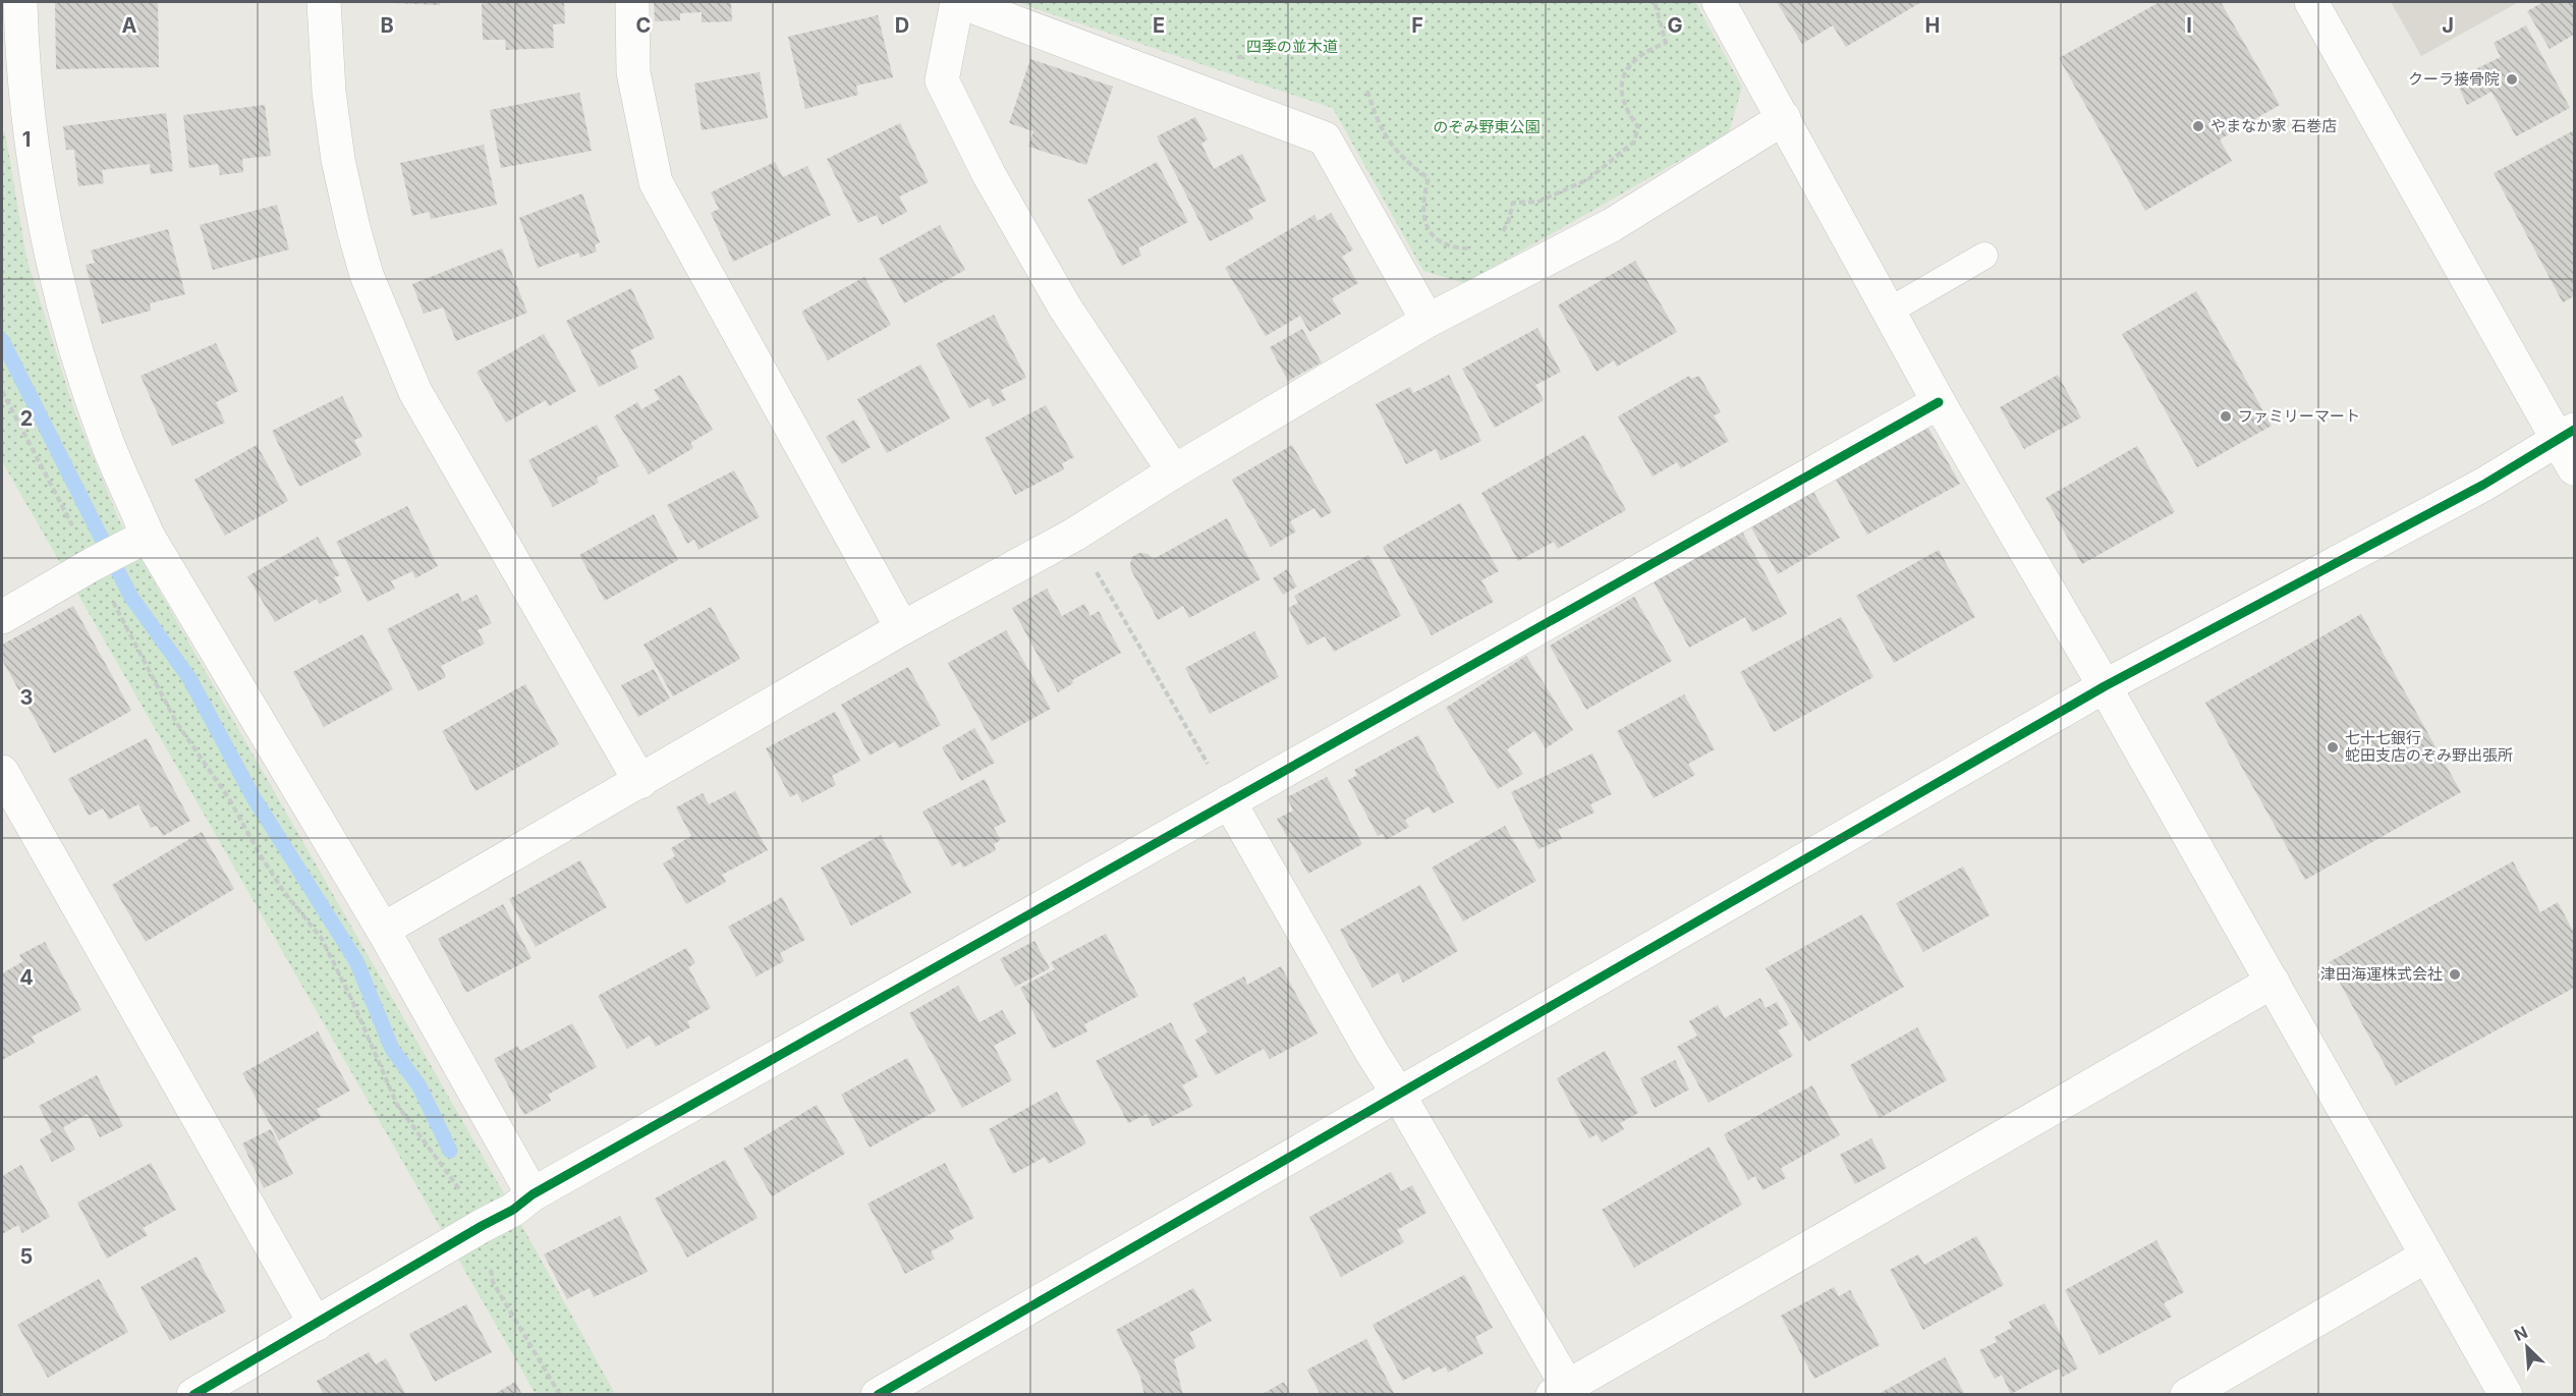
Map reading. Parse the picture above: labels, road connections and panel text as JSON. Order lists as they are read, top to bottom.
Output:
{
  "parks": ["四季の並木道", "のぞみ野東公園"],
  "places": [
    "クーラ接骨院",
    "やまなか家 石巻店",
    "ファミリーマート",
    "七十七銀行 蛇田支店のぞみ野出張所",
    "津田海運株式会社"
  ],
  "north": "top left",
  "grid": {
    "columns": [
      "A",
      "B",
      "C",
      "D",
      "E",
      "F",
      "G",
      "H",
      "I",
      "J"
    ],
    "rows": [
      "1",
      "2",
      "3",
      "4",
      "5"
    ]
  }
}
